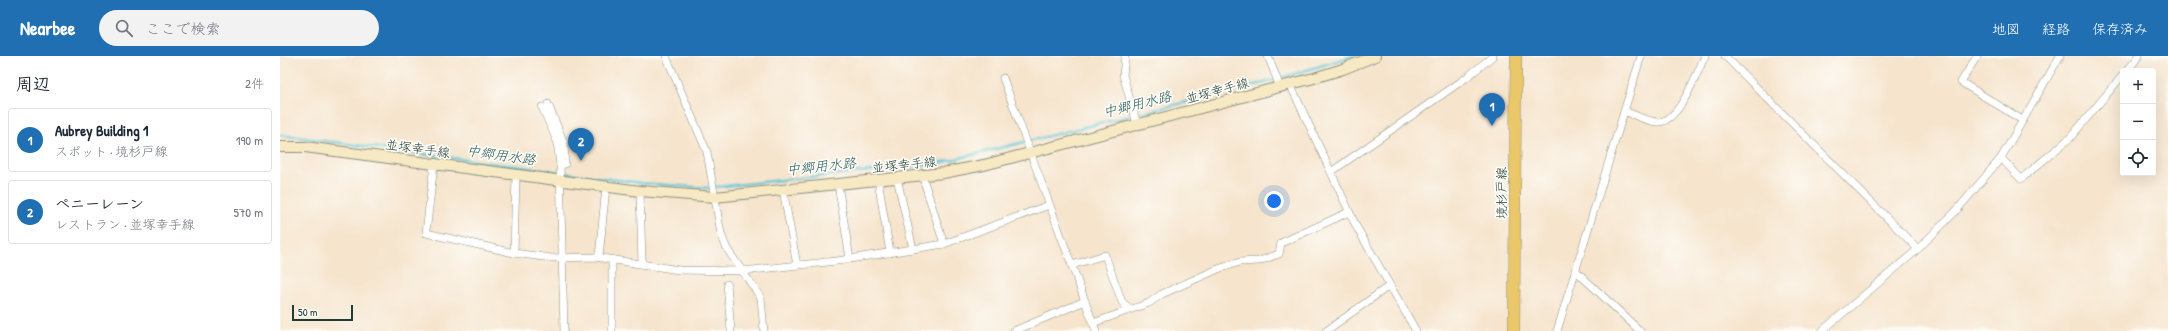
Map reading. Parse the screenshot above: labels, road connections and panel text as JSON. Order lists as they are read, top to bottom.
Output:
{
  "streets": {
    "main road": ["並塚幸手線", "境杉戸線"]
  },
  "water": ["中郷用水路"],
  "scale_bar": "50 m",
  "page": {
    "header": "Nearbee",
    "search": "ここで検索",
    "nav": ["地図", "経路", "保存済み"],
    "heading": ["周辺", "2件"],
    "map_buttons": ["+", "−"],
    "pins": ["1", "2"],
    "list": [
      {
        "mark": "1",
        "name": "Aubrey Building 1",
        "note": "スポット · 境杉戸線",
        "value": "190 m"
      },
      {
        "mark": "2",
        "name": "ペニーレーン",
        "note": "レストラン · 並塚幸手線",
        "value": "570 m"
      }
    ],
    "scale": "50 m"
  }
}
